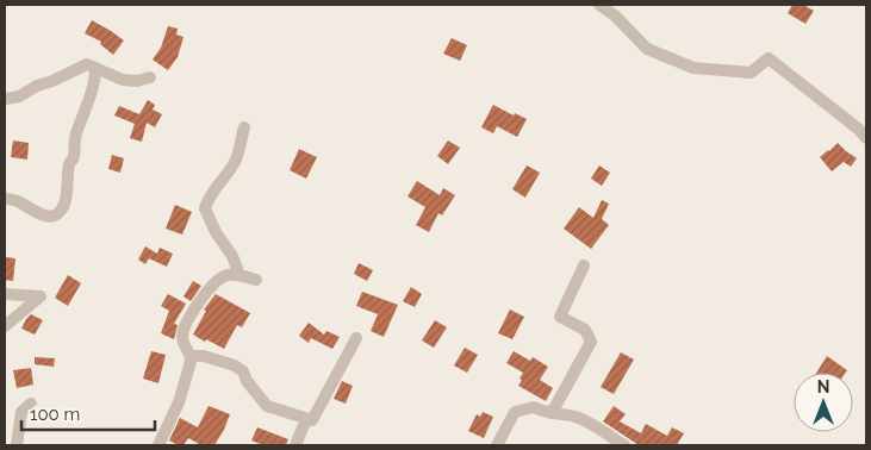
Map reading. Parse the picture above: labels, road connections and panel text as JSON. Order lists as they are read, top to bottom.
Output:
{
  "scale_bar": "100 m",
  "north": "top"
}
